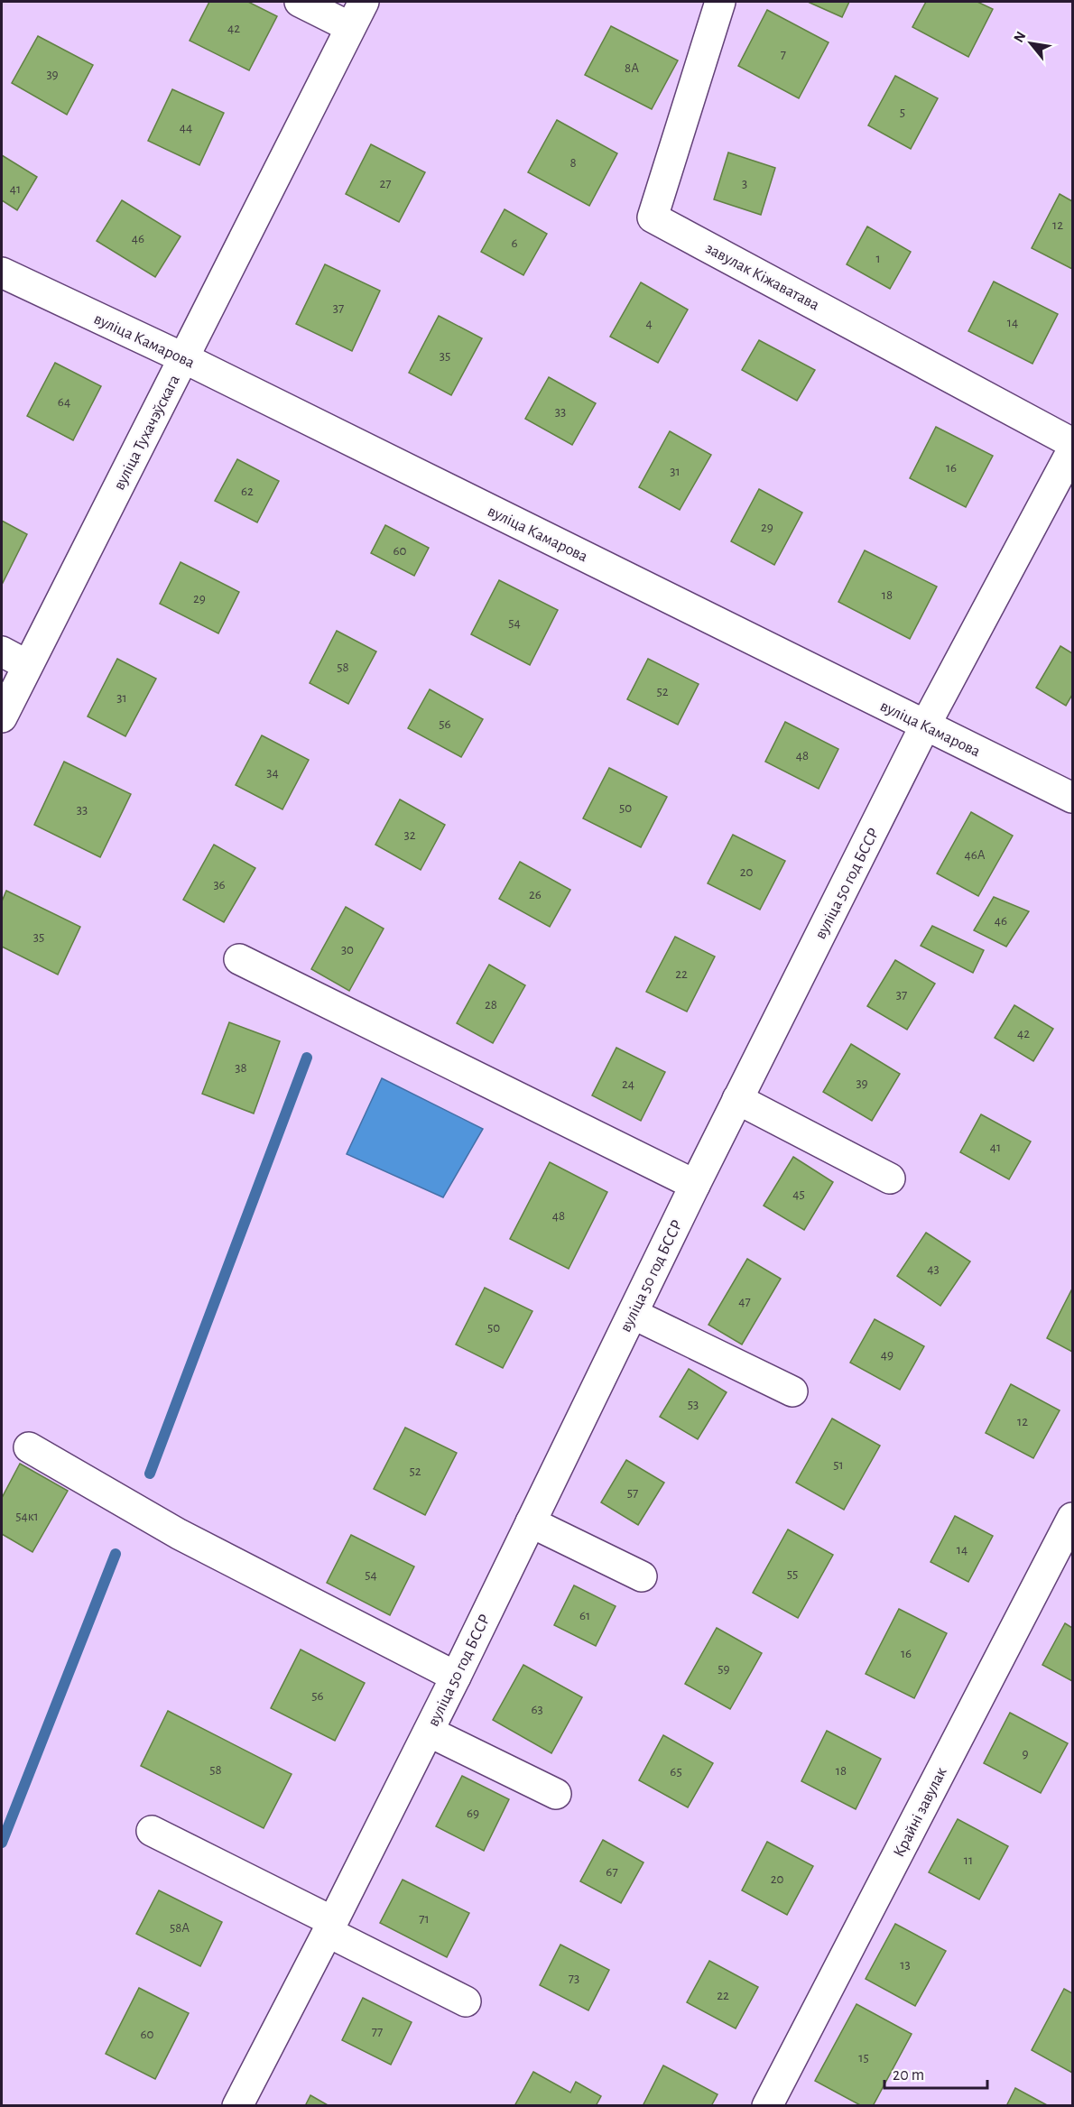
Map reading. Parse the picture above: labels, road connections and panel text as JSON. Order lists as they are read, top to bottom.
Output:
{
  "streets": {
    "street": [
      "завулак Кіжаватава",
      "вуліца Камарова",
      "вуліца Тухачэўскага",
      "вуліца 50 год БССР",
      "Крайні завулак"
    ]
  },
  "crossings": [
    ["вуліца Камарова", "вуліца Тухачэўскага"],
    ["вуліца Камарова", "вуліца 50 год БССР"]
  ],
  "house_numbers": [
    "42",
    "7",
    "8А",
    "39",
    "5",
    "44",
    "8",
    "27",
    "3",
    "41",
    "12",
    "46",
    "6",
    "1",
    "37",
    "14",
    "4",
    "35",
    "64",
    "33",
    "16",
    "31",
    "62",
    "29",
    "60",
    "18",
    "29",
    "54",
    "58",
    "52",
    "31",
    "56",
    "48",
    "34",
    "50",
    "33",
    "32",
    "46А",
    "20",
    "36",
    "26",
    "46",
    "35",
    "30",
    "22",
    "37",
    "28",
    "42",
    "38",
    "39",
    "24",
    "41",
    "45",
    "48",
    "43",
    "47",
    "50",
    "49",
    "53",
    "12",
    "51",
    "52",
    "57",
    "54к1",
    "14",
    "55",
    "54",
    "61",
    "16",
    "59",
    "56",
    "63",
    "9",
    "58",
    "18",
    "65",
    "69",
    "11",
    "67",
    "20",
    "71",
    "58А",
    "13",
    "73",
    "22",
    "77",
    "60",
    "15"
  ],
  "scale_bar": "20 m",
  "north": "top left"
}
